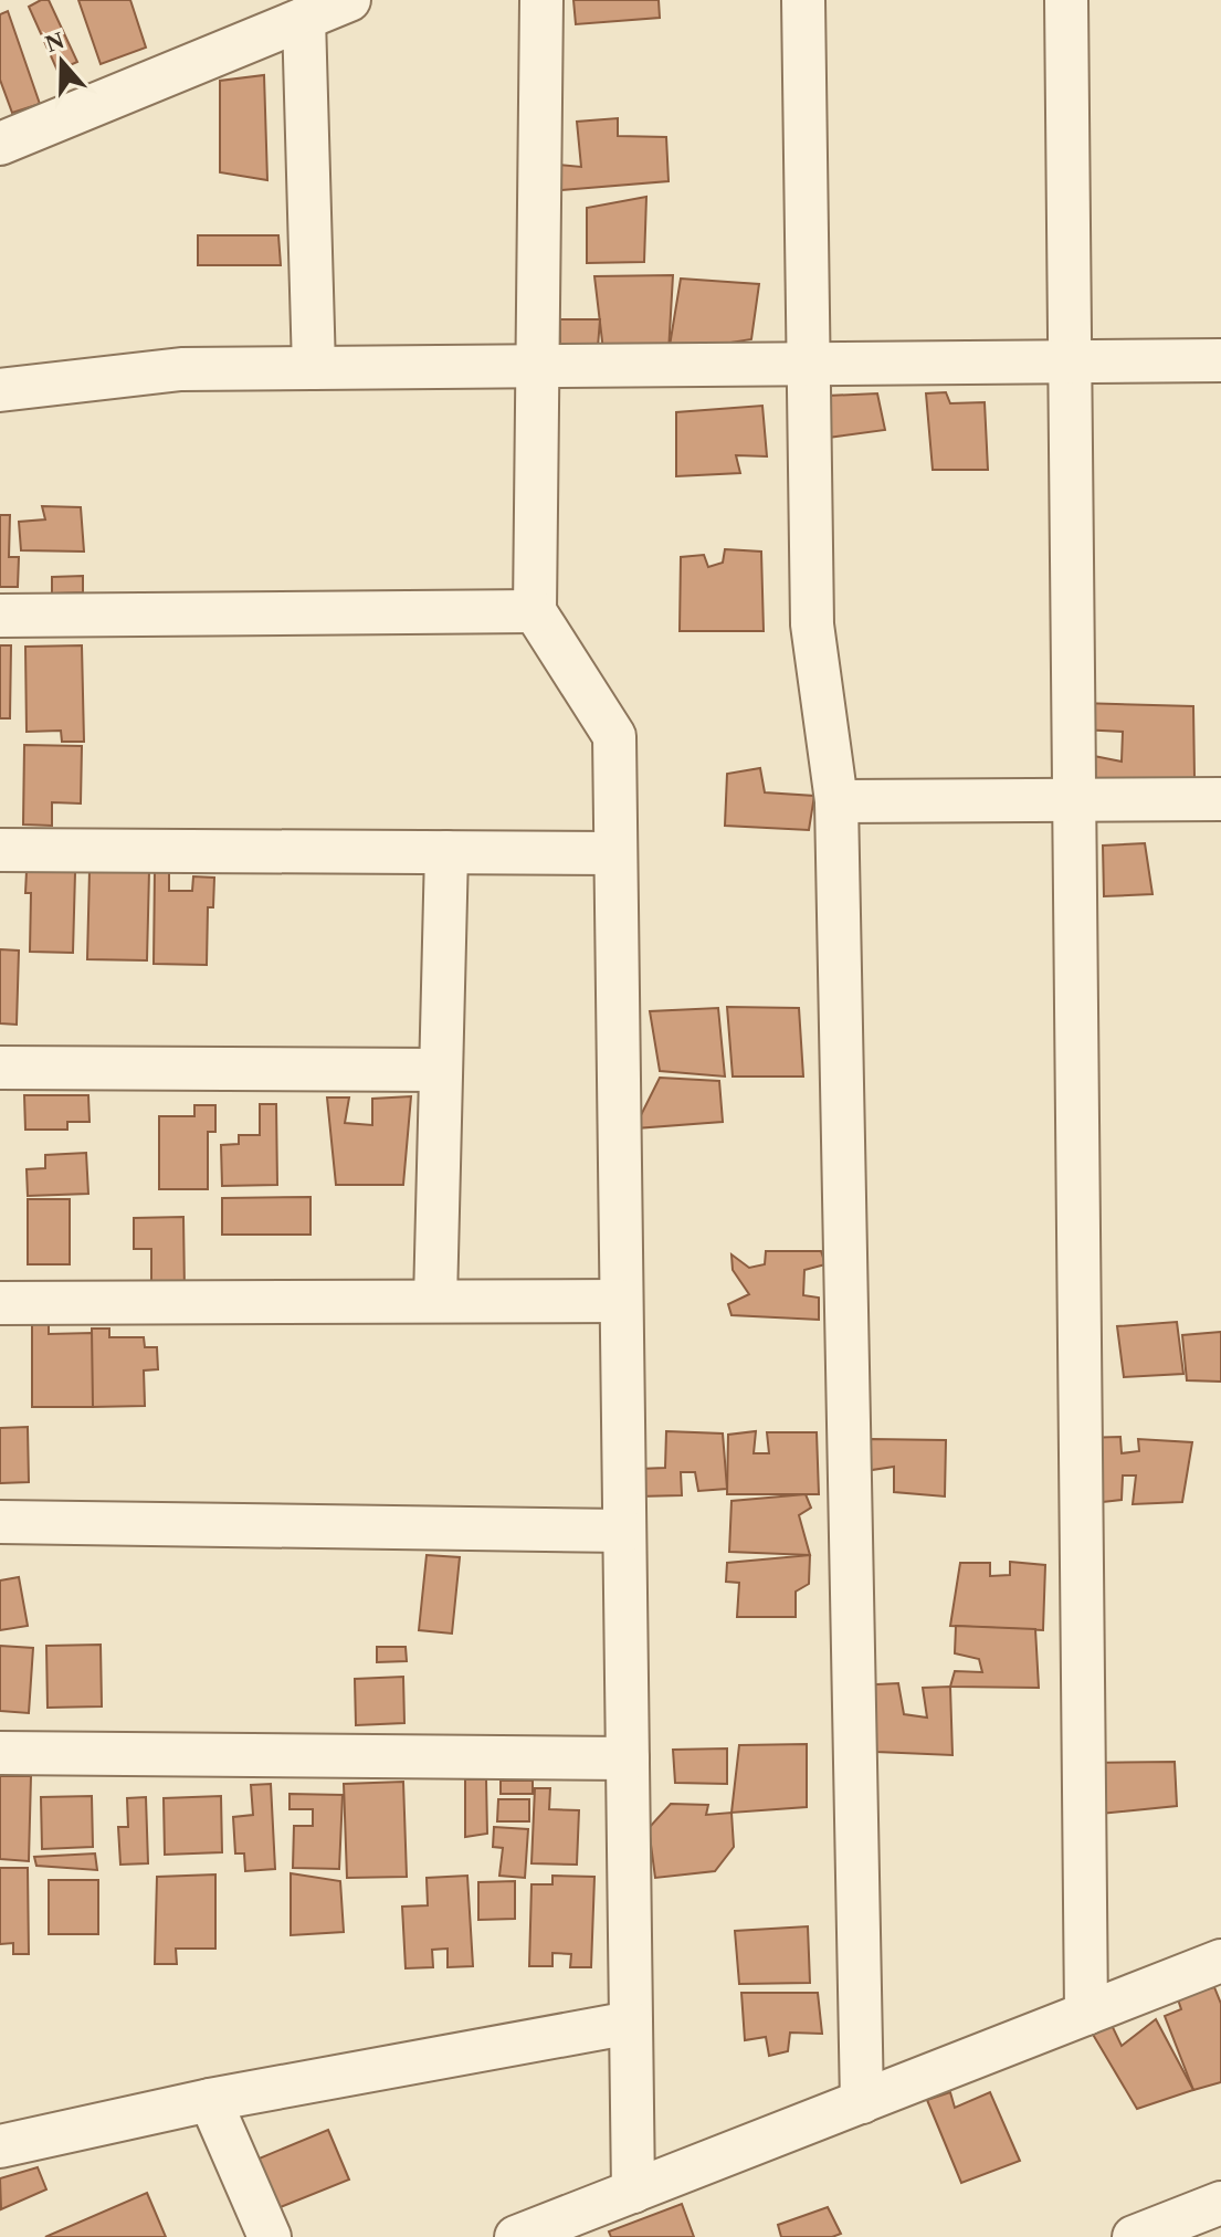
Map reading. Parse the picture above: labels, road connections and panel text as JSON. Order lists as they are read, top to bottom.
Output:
{
  "north": "top"
}
